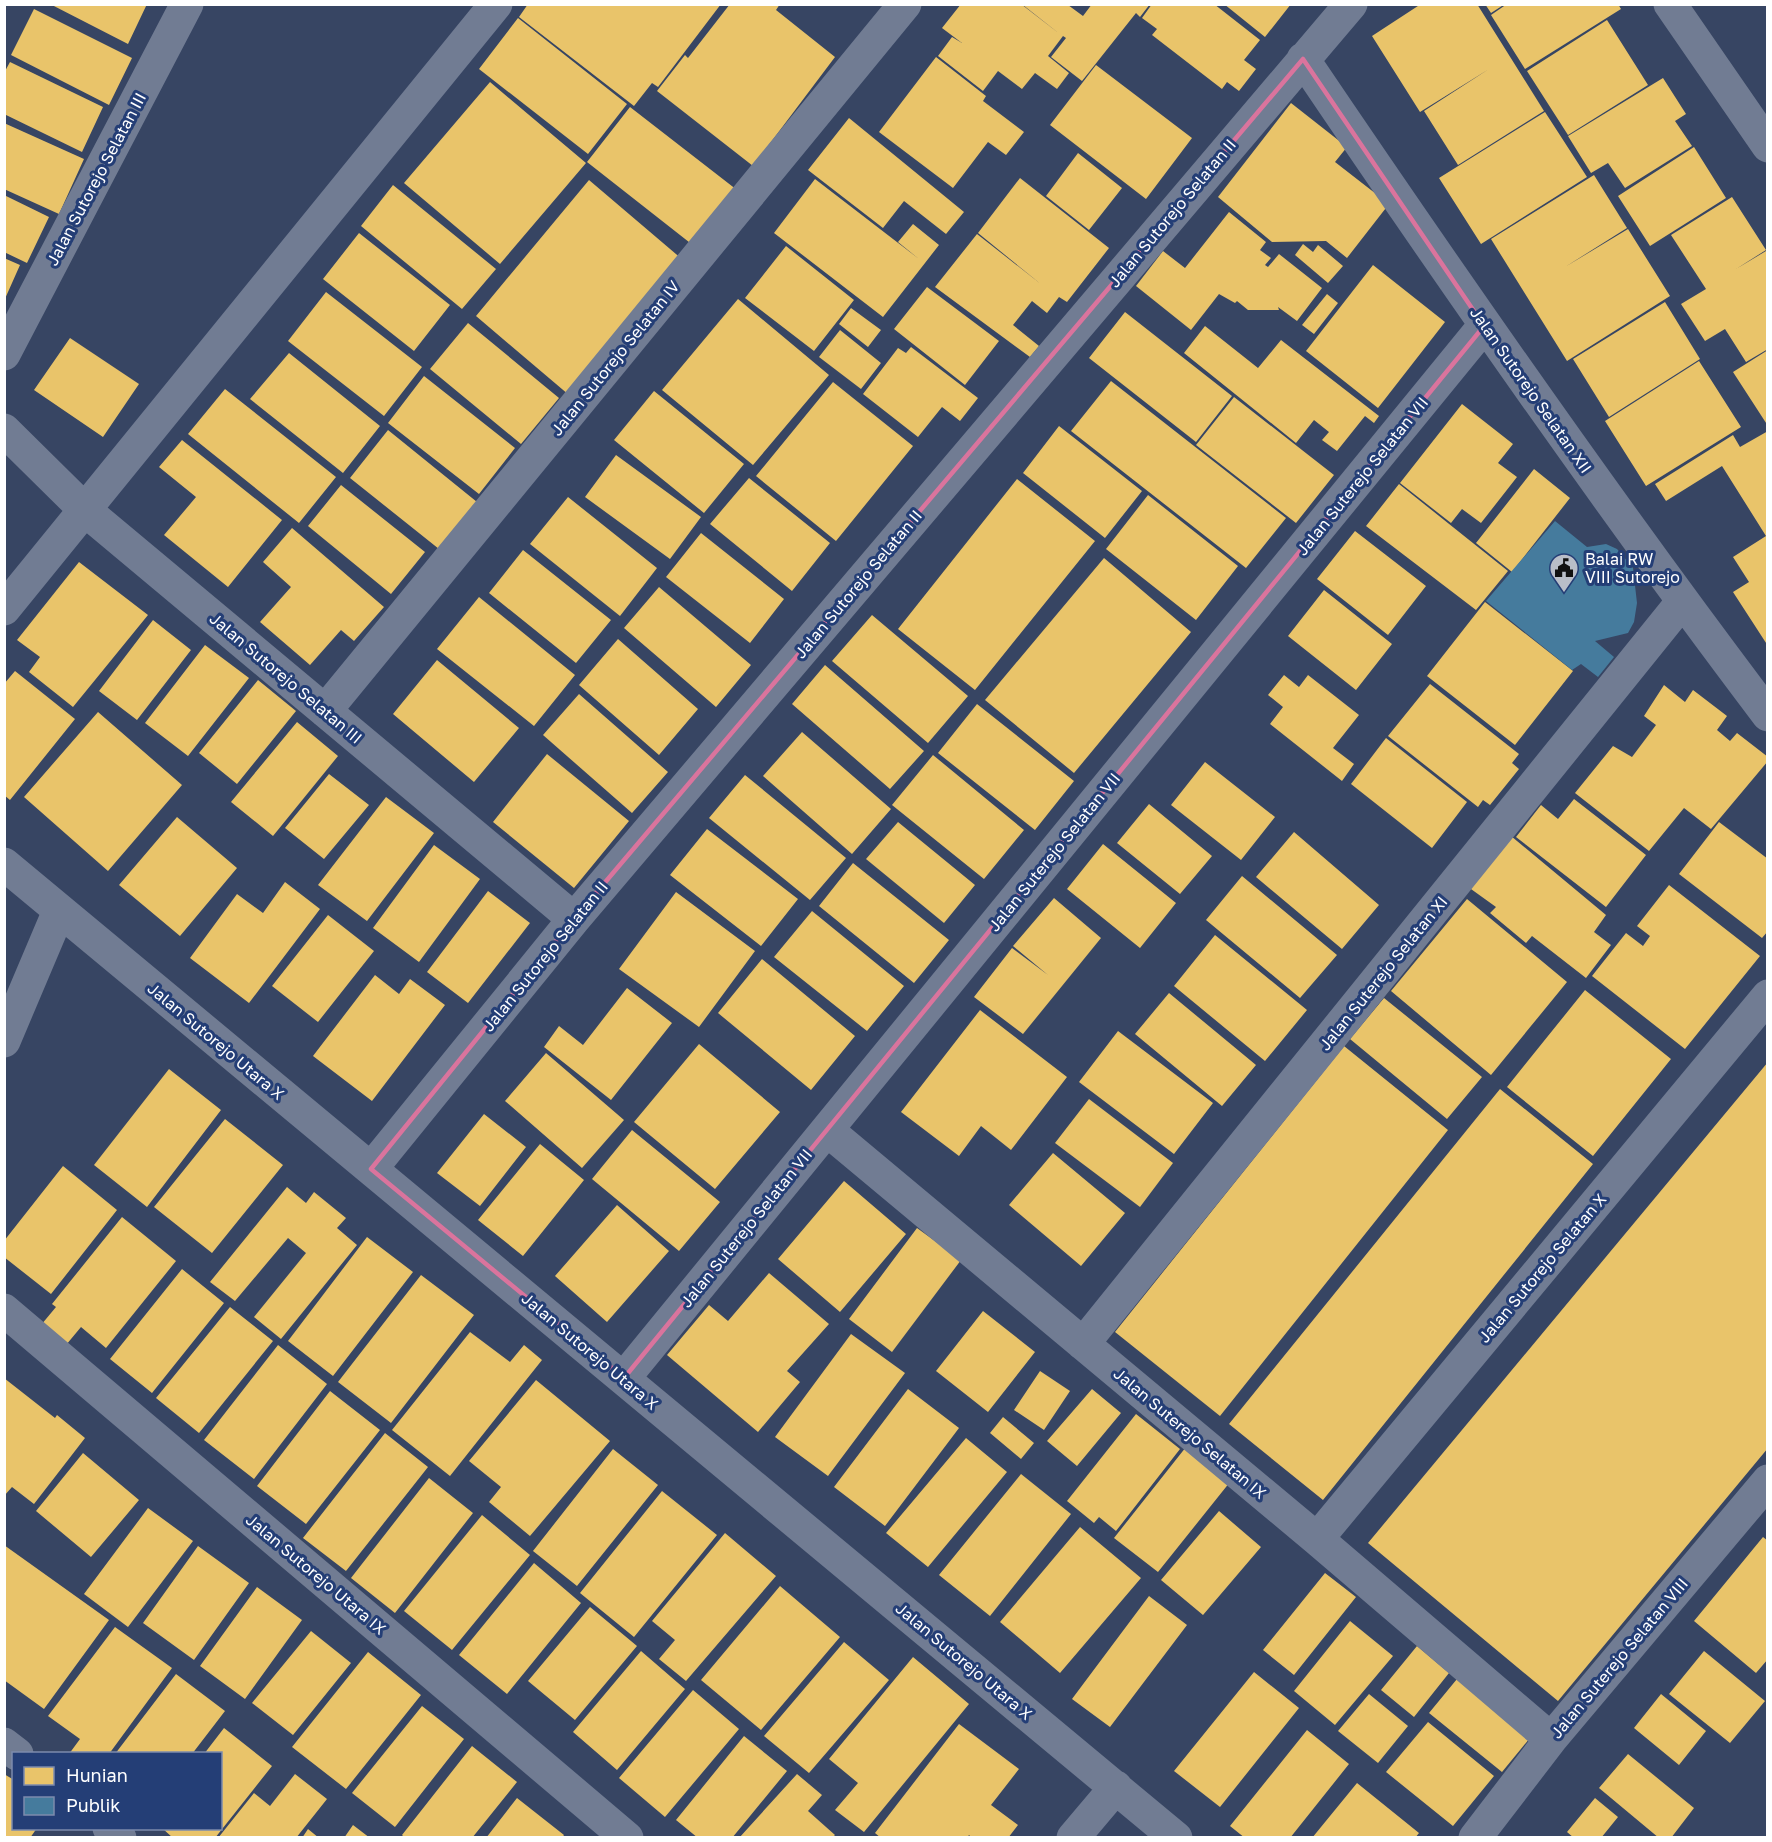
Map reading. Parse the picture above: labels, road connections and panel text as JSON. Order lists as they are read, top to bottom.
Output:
{
  "streets": {
    "street": [
      "Jalan Sutorejo Selatan III",
      "Jalan Sutorejo Selatan II",
      "Jalan Sutorejo Selatan IV",
      "Jalan Sutorejo Selatan XII",
      "Jalan Suterejo Selatan VII",
      "Jalan Suterejo Selatan XI",
      "Jalan Sutorejo Utara X",
      "Jalan Sutorejo Selatan X",
      "Jalan Suterejo Selatan IX",
      "Jalan Sutorejo Utara IX",
      "Jalan Suterejo Selatan VIII"
    ]
  },
  "crossings": [
    ["Jalan Sutorejo Selatan III", "Jalan Sutorejo Selatan II"],
    ["Jalan Sutorejo Selatan III", "Jalan Sutorejo Selatan IV"],
    ["Jalan Sutorejo Selatan II", "Jalan Sutorejo Selatan XII"],
    ["Jalan Sutorejo Selatan II", "Jalan Sutorejo Utara X"],
    ["Jalan Sutorejo Selatan XII", "Jalan Suterejo Selatan VII"],
    ["Jalan Sutorejo Selatan XII", "Jalan Suterejo Selatan XI"],
    ["Jalan Suterejo Selatan VII", "Jalan Sutorejo Utara X"],
    ["Jalan Suterejo Selatan VII", "Jalan Suterejo Selatan IX"],
    ["Jalan Suterejo Selatan XI", "Jalan Suterejo Selatan IX"],
    ["Jalan Sutorejo Selatan X", "Jalan Suterejo Selatan IX"],
    ["Jalan Suterejo Selatan IX", "Jalan Suterejo Selatan VIII"]
  ],
  "places": {
    "public building": ["Balai RW VIII Sutorejo"]
  },
  "legend": ["Hunian", "Publik"]
}
